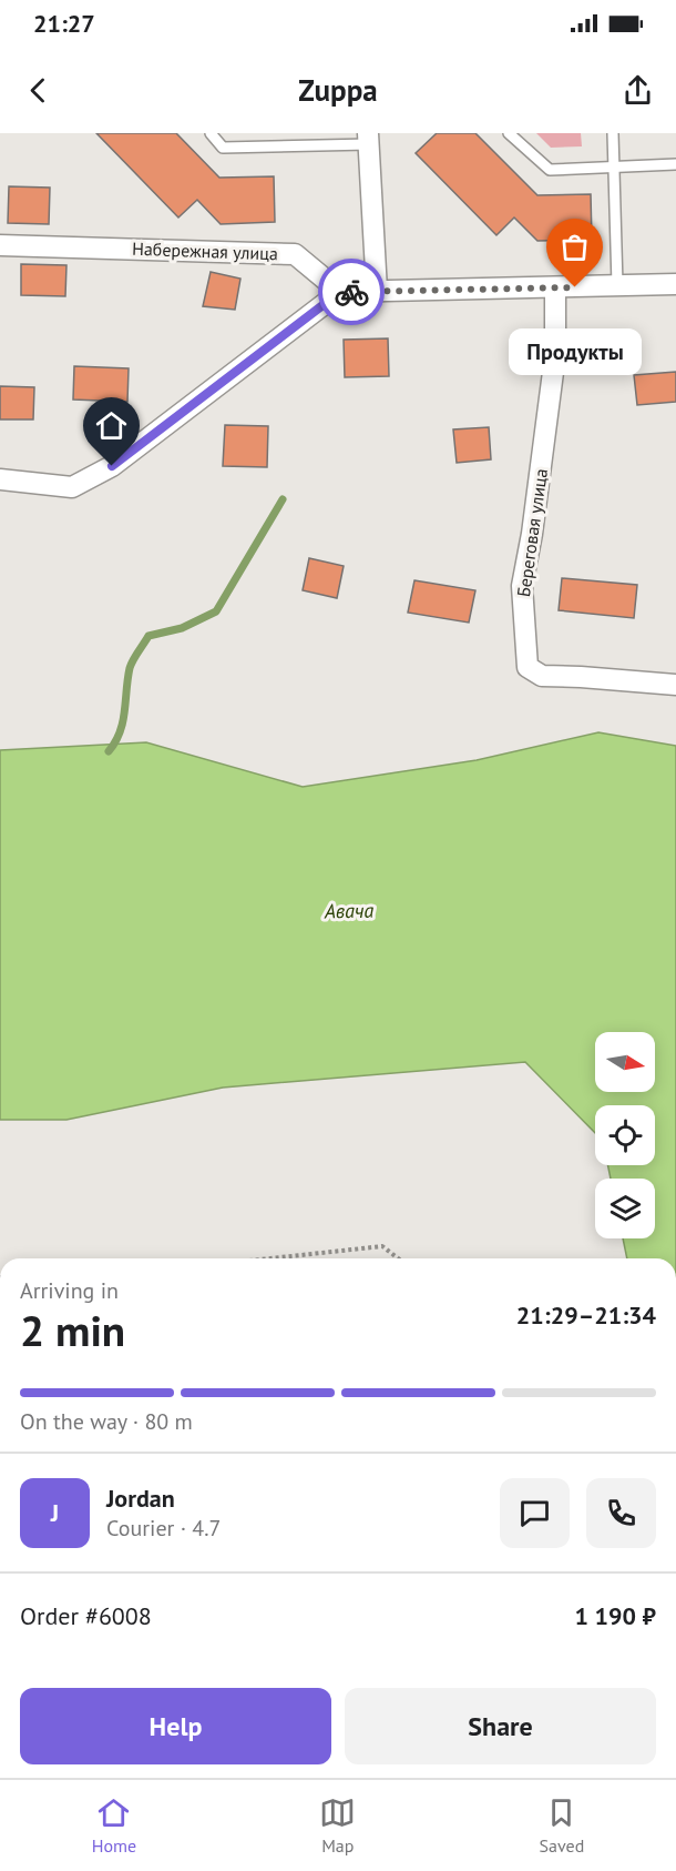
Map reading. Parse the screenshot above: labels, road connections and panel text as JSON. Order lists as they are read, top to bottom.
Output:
{
  "streets": {
    "street": ["Набережная улица", "Береговая улица"]
  },
  "water": ["Авача"],
  "places": ["Продукты"],
  "north": "right",
  "page": {
    "status": "21:27",
    "header": "Zuppa",
    "bubble": "Продукты",
    "heading": ["2 min", "Arriving in", "21:29–21:34"],
    "panel": [
      "Jordan",
      "Courier · 4.7",
      "Order #6008",
      "1 190 ₽"
    ],
    "bar": "On the way · 80 m",
    "round": "J",
    "buttons": ["Help", "Share"],
    "tabs": ["Home", "Map", "Saved"]
  }
}
